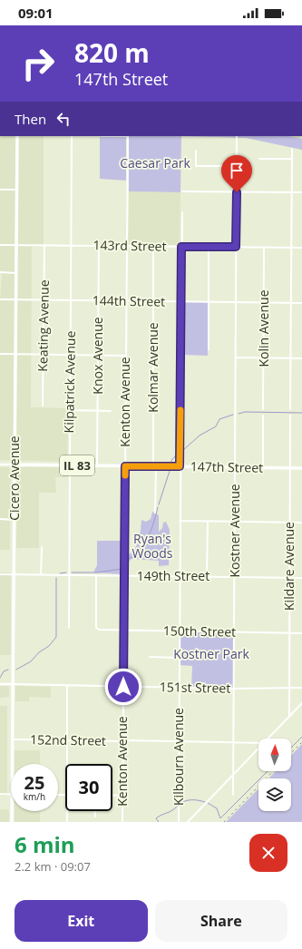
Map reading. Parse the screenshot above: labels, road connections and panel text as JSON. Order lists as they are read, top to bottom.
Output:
{
  "streets": {
    "main road": [
      "IL 83",
      "147th Street",
      "Cicero Avenue",
      "151st Street"
    ],
    "street": [
      "143rd Street",
      "144th Street",
      "Keating Avenue",
      "Kolin Avenue",
      "Knox Avenue",
      "Kolmar Avenue",
      "Kilpatrick Avenue",
      "Kenton Avenue",
      "Kostner Avenue",
      "Kildare Avenue",
      "149th Street",
      "150th Street",
      "152nd Street",
      "Kilbourn Avenue"
    ]
  },
  "crossings": [
    ["143rd Street", "Keating Avenue"],
    ["143rd Street", "Kolin Avenue"],
    ["143rd Street", "Knox Avenue"],
    ["143rd Street", "Kolmar Avenue"],
    ["143rd Street", "Kilpatrick Avenue"],
    ["143rd Street", "Kenton Avenue"],
    ["143rd Street", "Cicero Avenue"],
    ["143rd Street", "Kostner Avenue"],
    ["143rd Street", "Kilbourn Avenue"],
    ["144th Street", "Keating Avenue"],
    ["144th Street", "Kolin Avenue"],
    ["144th Street", "Knox Avenue"],
    ["144th Street", "Kolmar Avenue"],
    ["144th Street", "Kilpatrick Avenue"],
    ["144th Street", "Kenton Avenue"],
    ["144th Street", "Cicero Avenue"],
    ["144th Street", "Kostner Avenue"],
    ["144th Street", "Kilbourn Avenue"],
    ["Knox Avenue", "147th Street"],
    ["Kolmar Avenue", "147th Street"],
    ["Kilpatrick Avenue", "147th Street"],
    ["Kilpatrick Avenue", "149th Street"],
    ["Kenton Avenue", "147th Street"],
    ["Kenton Avenue", "149th Street"],
    ["Kenton Avenue", "150th Street"],
    ["Kenton Avenue", "151st Street"],
    ["Kenton Avenue", "152nd Street"],
    ["147th Street", "Cicero Avenue"],
    ["147th Street", "Kostner Avenue"],
    ["147th Street", "Kildare Avenue"],
    ["147th Street", "Kilbourn Avenue"],
    ["Cicero Avenue", "149th Street"],
    ["Cicero Avenue", "151st Street"],
    ["Cicero Avenue", "152nd Street"],
    ["Kostner Avenue", "149th Street"],
    ["Kostner Avenue", "150th Street"],
    ["Kostner Avenue", "151st Street"],
    ["Kostner Avenue", "152nd Street"],
    ["Kildare Avenue", "149th Street"],
    ["Kildare Avenue", "150th Street"],
    ["Kildare Avenue", "151st Street"],
    ["149th Street", "150th Street"],
    ["149th Street", "Kilbourn Avenue"],
    ["150th Street", "Kilbourn Avenue"],
    ["151st Street", "Kilbourn Avenue"],
    ["152nd Street", "Kilbourn Avenue"]
  ],
  "parks": ["Caesar Park", "Ryan's Woods", "Kostner Park"],
  "north": "top",
  "page": {
    "status": "09:01",
    "turn": ["820 m", "147th Street"],
    "then": "Then",
    "speed": "25 km/h",
    "limit": "30",
    "heading": ["6 min", "2.2 km · 09:07"],
    "buttons": ["Exit", "Share"]
  }
}
